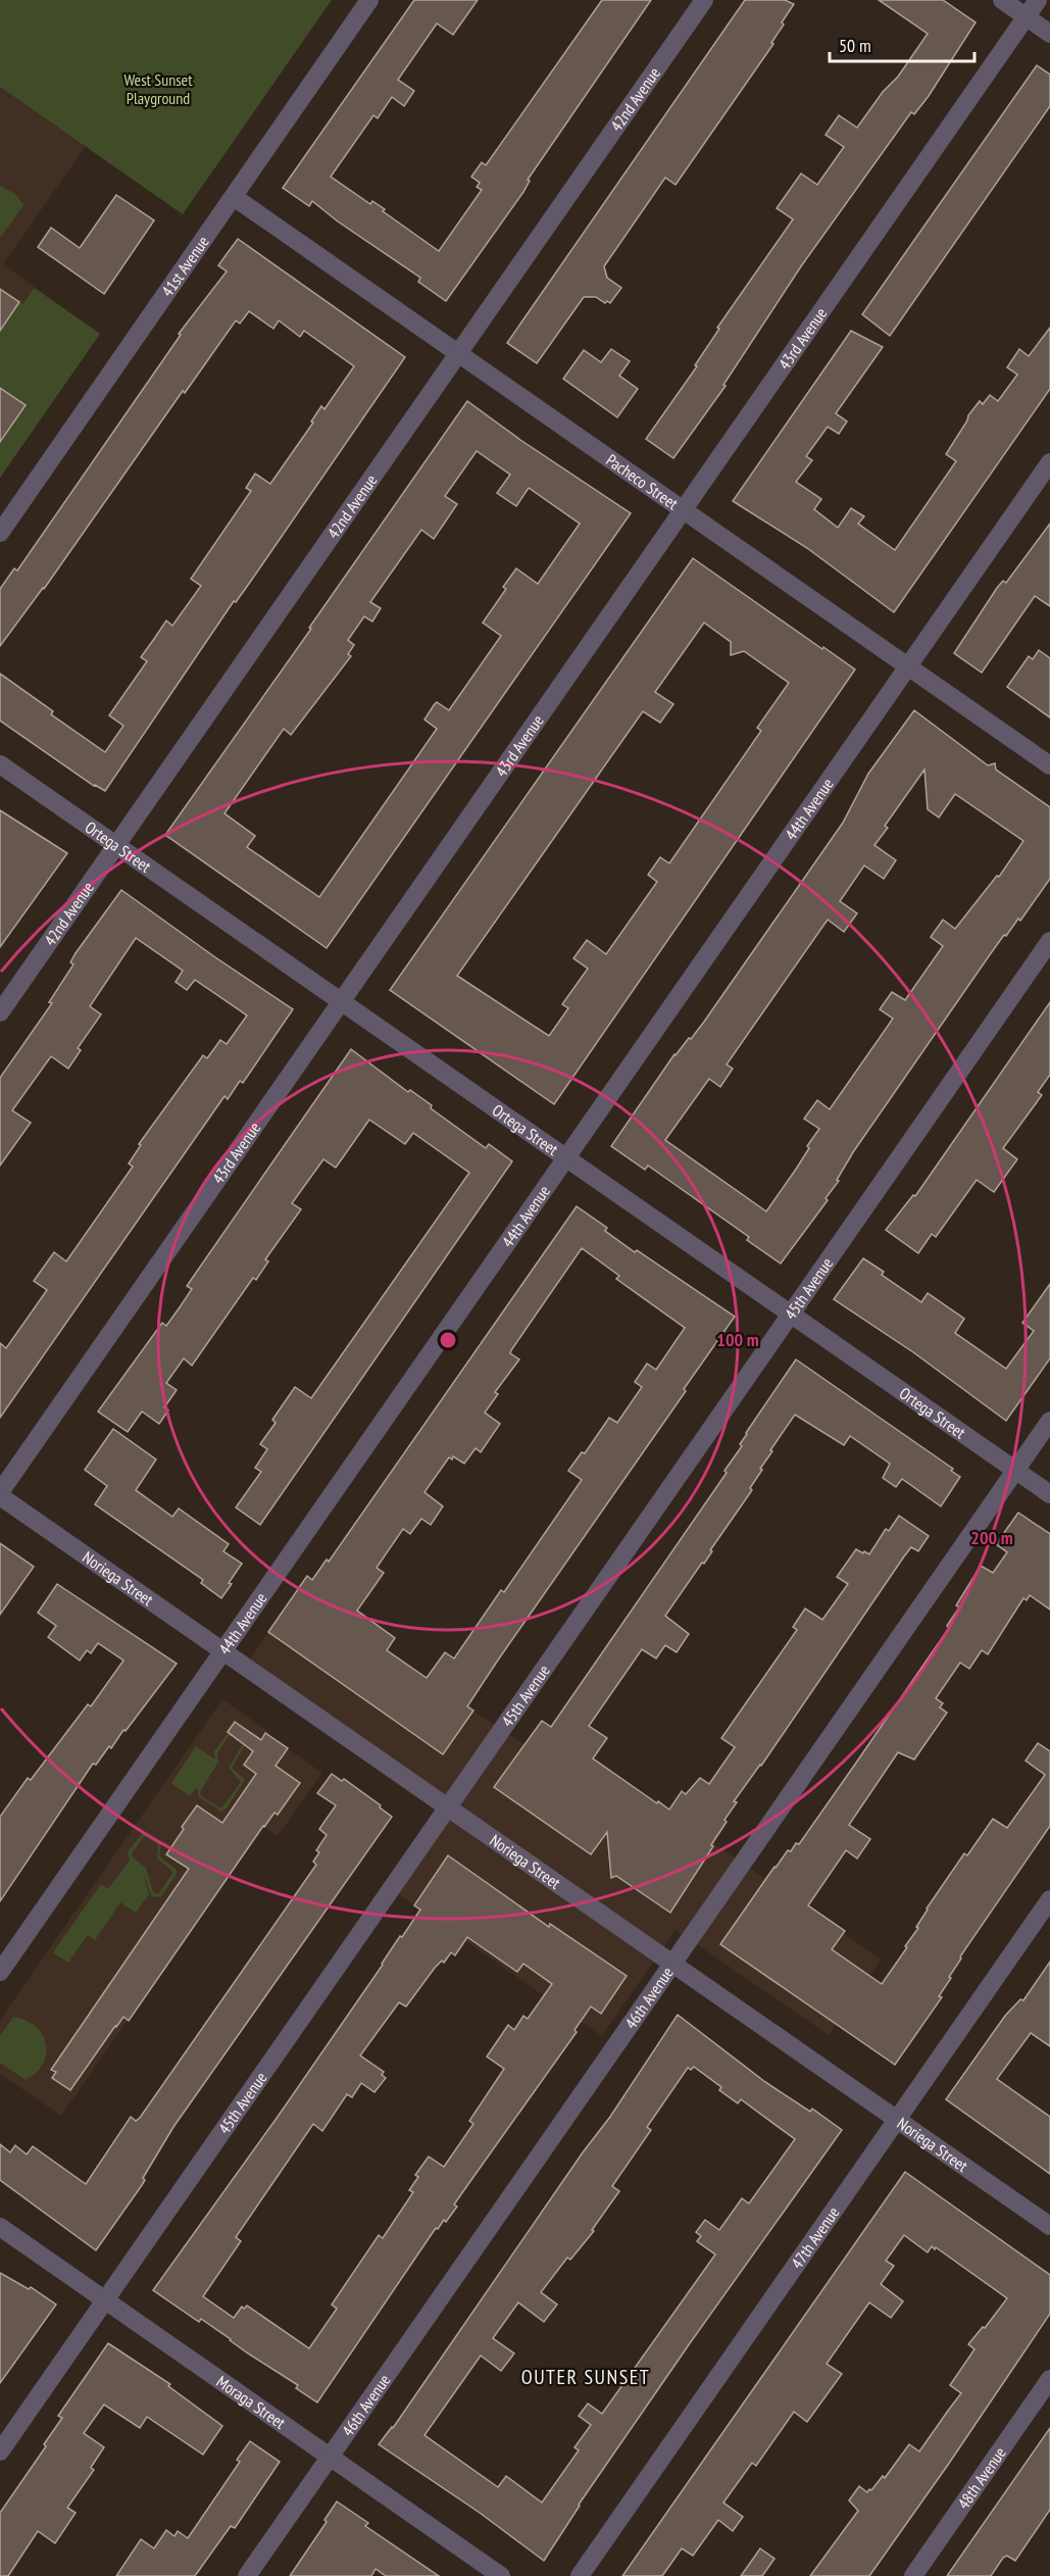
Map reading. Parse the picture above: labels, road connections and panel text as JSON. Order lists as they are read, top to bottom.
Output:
{
  "streets": {
    "street": [
      "42nd Avenue",
      "41st Avenue",
      "43rd Avenue",
      "Pacheco Street",
      "44th Avenue",
      "Ortega Street",
      "45th Avenue",
      "Noriega Street",
      "46th Avenue",
      "47th Avenue",
      "Moraga Street",
      "48th Avenue"
    ]
  },
  "crossings": [
    ["42nd Avenue", "Pacheco Street"],
    ["42nd Avenue", "Ortega Street"],
    ["41st Avenue", "Pacheco Street"],
    ["43rd Avenue", "Pacheco Street"],
    ["43rd Avenue", "Ortega Street"],
    ["43rd Avenue", "Noriega Street"],
    ["Pacheco Street", "44th Avenue"],
    ["44th Avenue", "Ortega Street"],
    ["44th Avenue", "Noriega Street"],
    ["Ortega Street", "45th Avenue"],
    ["Ortega Street", "46th Avenue"],
    ["45th Avenue", "Noriega Street"],
    ["45th Avenue", "Moraga Street"],
    ["Noriega Street", "46th Avenue"],
    ["Noriega Street", "47th Avenue"],
    ["46th Avenue", "Moraga Street"]
  ],
  "districts": ["OUTER SUNSET"],
  "parks": ["West Sunset Playground"],
  "scale_bar": "50 m",
  "rings": ["100 m", "200 m"]
}
